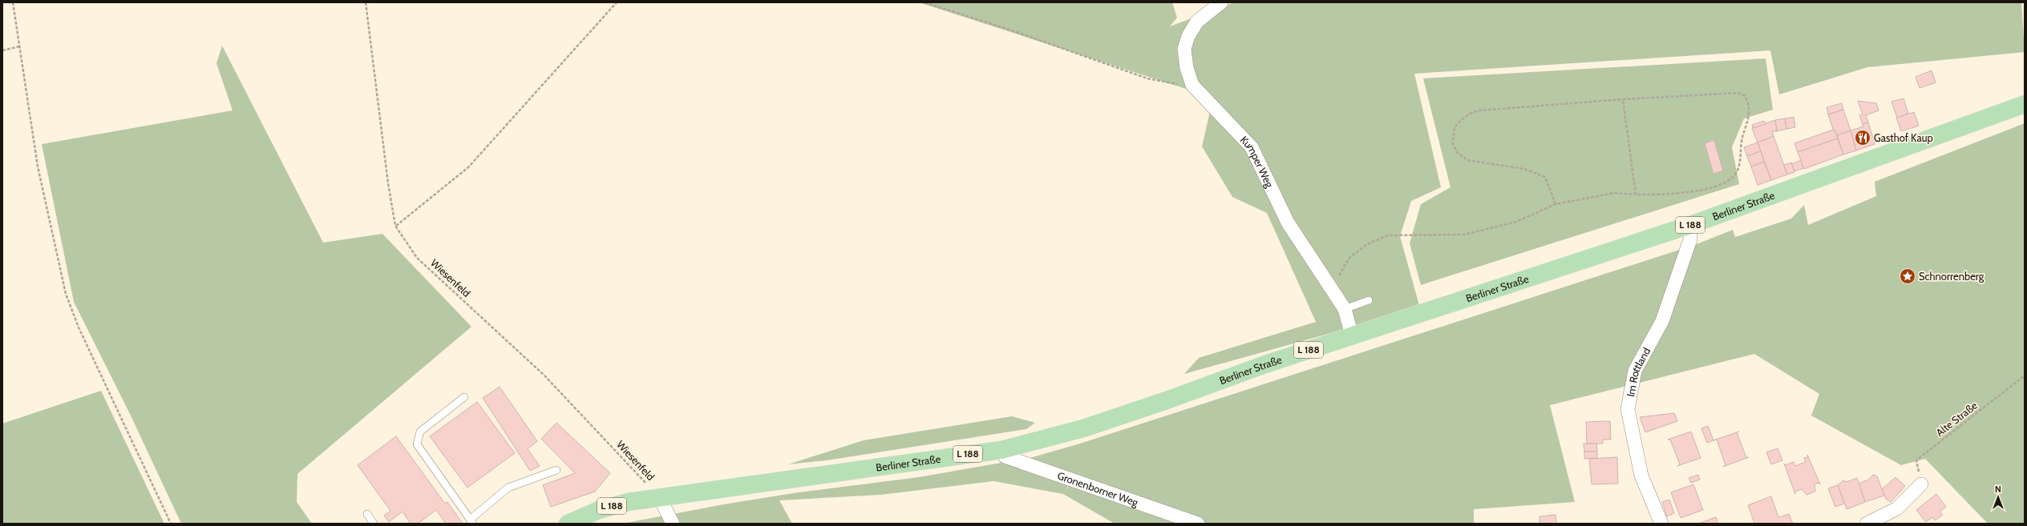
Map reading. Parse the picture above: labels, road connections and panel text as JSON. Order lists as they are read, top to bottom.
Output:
{
  "streets": {
    "main road": ["Berliner Straße", "L 188"],
    "street": ["Kumper Weg", "Im Rottland", "Gronenborner Weg"],
    "path": ["Wiesenfeld", "Alte Straße"]
  },
  "crossings": [
    ["Kumper Weg", "Berliner Straße"],
    ["Berliner Straße", "Wiesenfeld"],
    ["Berliner Straße", "Im Rottland"],
    ["Berliner Straße", "Gronenborner Weg"]
  ],
  "places": {
    "restaurant": ["Gasthof Kaup"],
    "place": ["Schnorrenberg"]
  },
  "north": "top"
}
